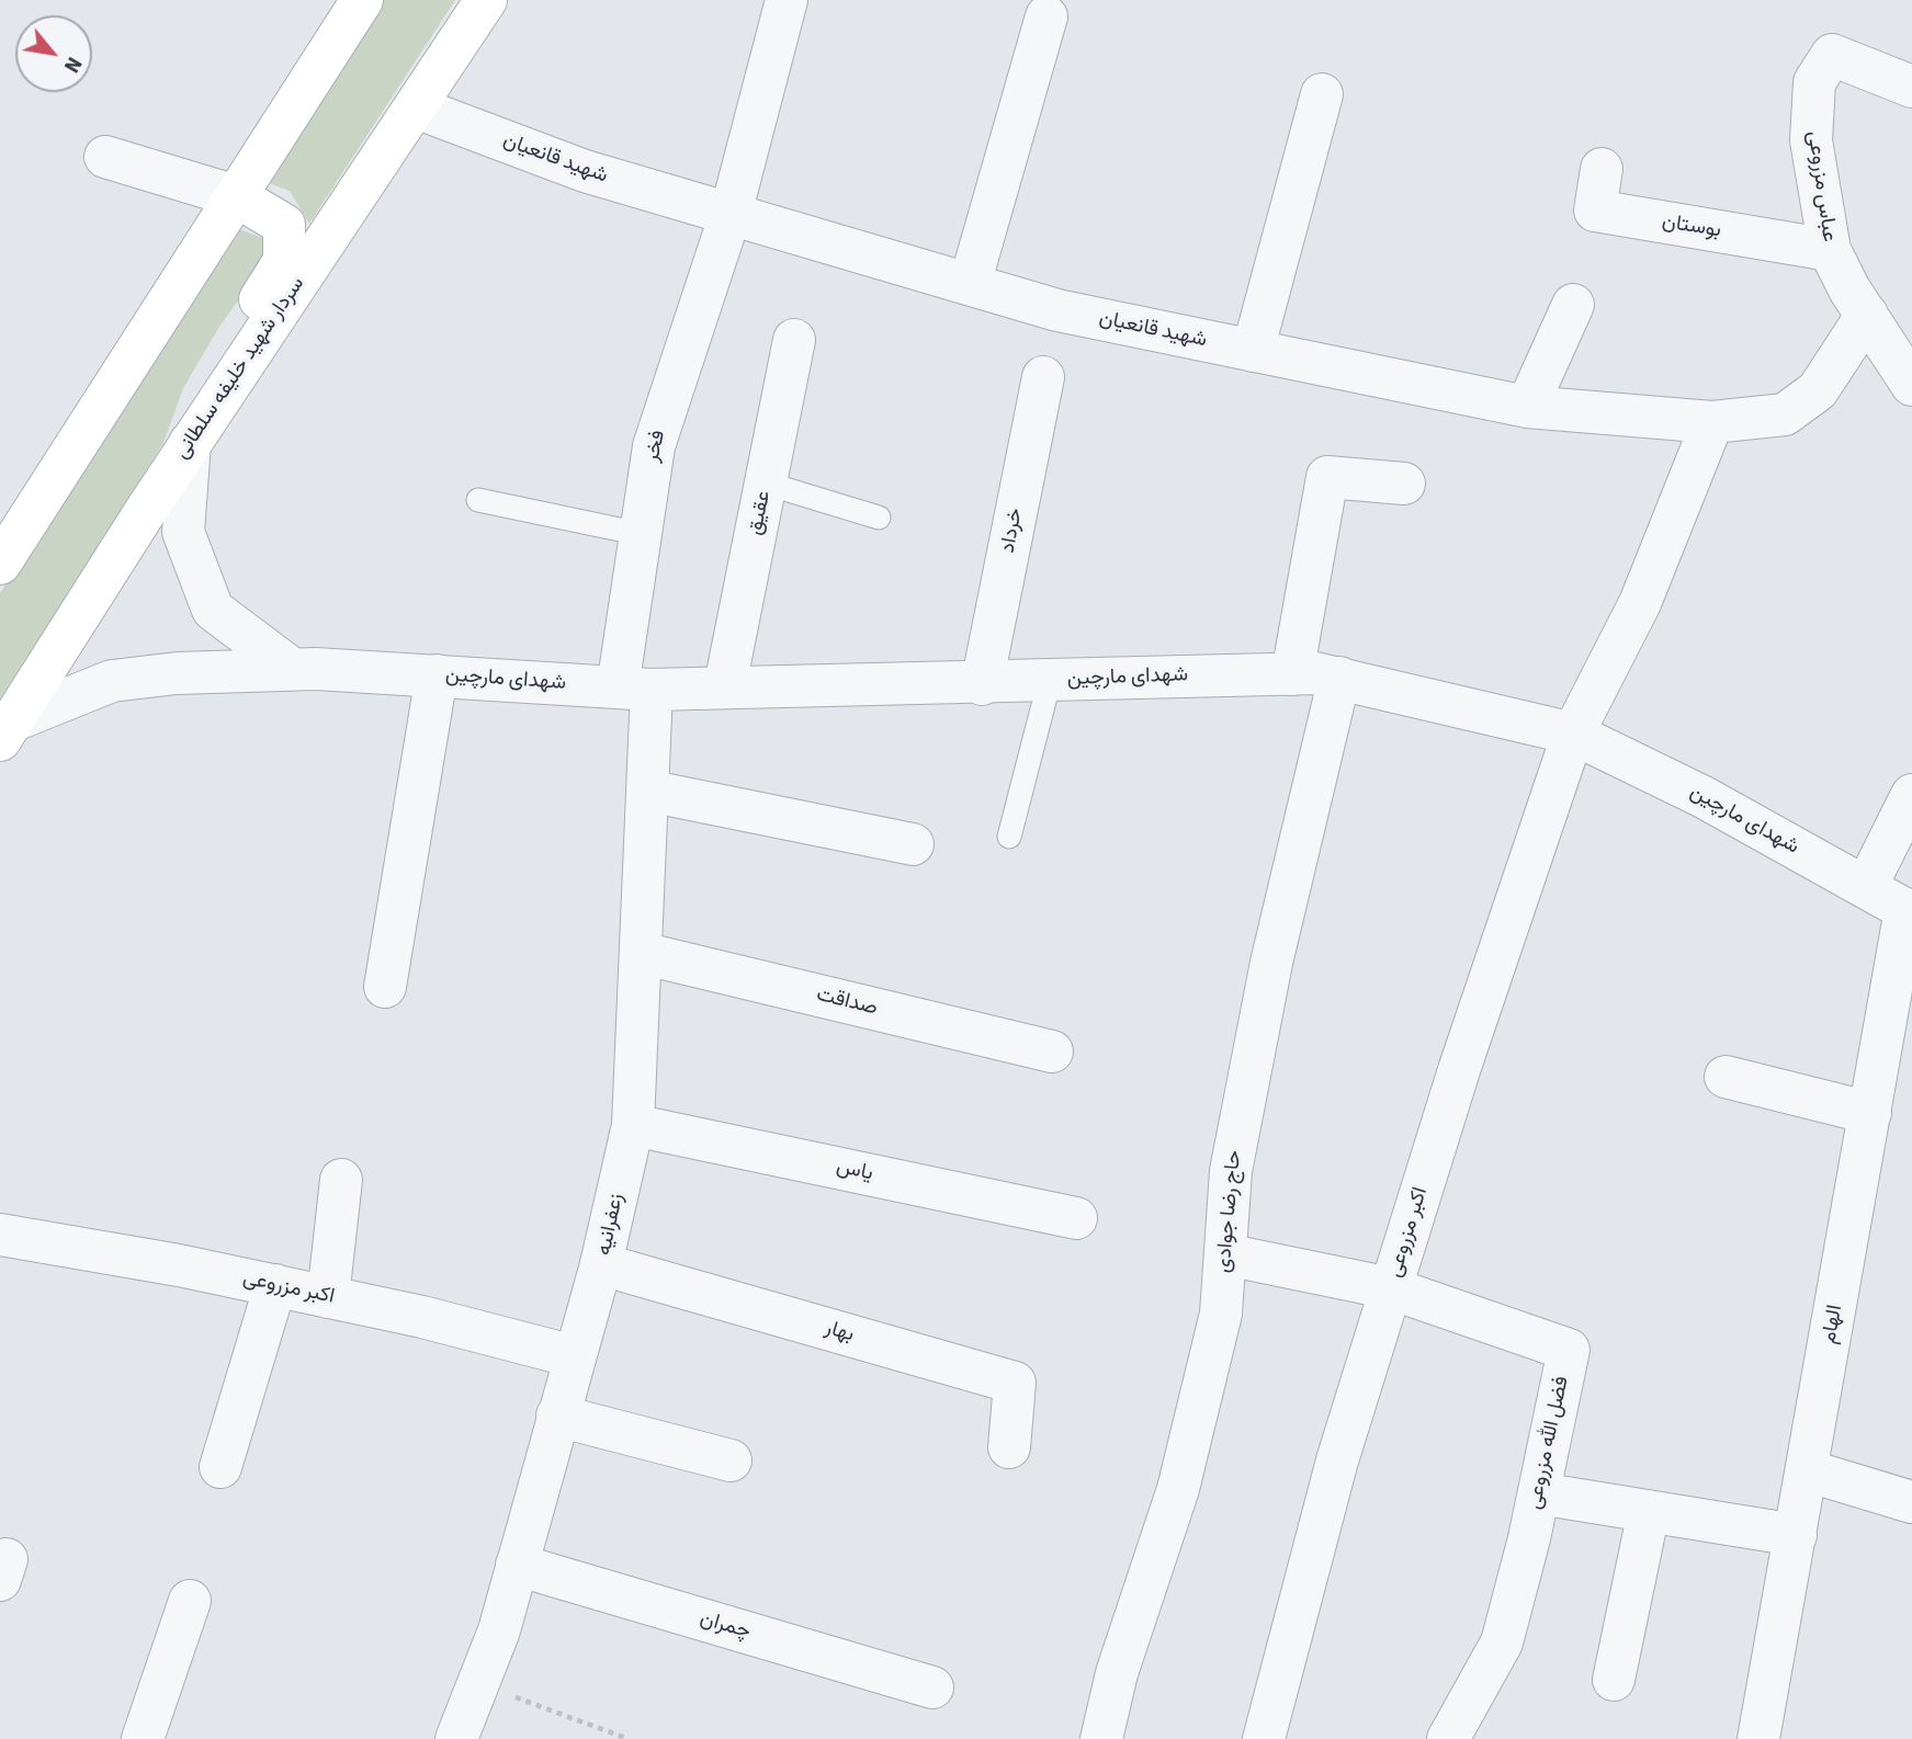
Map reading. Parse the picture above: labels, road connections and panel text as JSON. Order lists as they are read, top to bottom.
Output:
{
  "streets": {
    "main road": ["سردار شهید خلیفه سلطانی"],
    "street": [
      "شهید قانعیان",
      "عباس مزروعی",
      "بوستان",
      "فخر",
      "عقیق",
      "خرداد",
      "شهدای مارچین",
      "صداقت",
      "یاس",
      "حاج رضا جوادی",
      "زعفرانیه",
      "اکبر مزروعی",
      "الهام",
      "بهار",
      "فضل الله مزروعی",
      "چمران"
    ]
  },
  "crossings": [
    ["شهید قانعیان", "عباس مزروعی"],
    ["شهید قانعیان", "سردار شهید خلیفه سلطانی"],
    ["شهید قانعیان", "فخر"],
    ["شهید قانعیان", "اکبر مزروعی"],
    ["عباس مزروعی", "بوستان"],
    ["سردار شهید خلیفه سلطانی", "شهدای مارچین"],
    ["فخر", "شهدای مارچین"],
    ["فخر", "زعفرانیه"],
    ["عقیق", "شهدای مارچین"],
    ["خرداد", "شهدای مارچین"],
    ["شهدای مارچین", "حاج رضا جوادی"],
    ["شهدای مارچین", "زعفرانیه"],
    ["شهدای مارچین", "اکبر مزروعی"],
    ["شهدای مارچین", "الهام"],
    ["صداقت", "زعفرانیه"],
    ["یاس", "زعفرانیه"],
    ["حاج رضا جوادی", "فضل الله مزروعی"],
    ["زعفرانیه", "اکبر مزروعی"],
    ["زعفرانیه", "بهار"],
    ["زعفرانیه", "چمران"],
    ["اکبر مزروعی", "فضل الله مزروعی"]
  ],
  "north": "bottom right"
}
